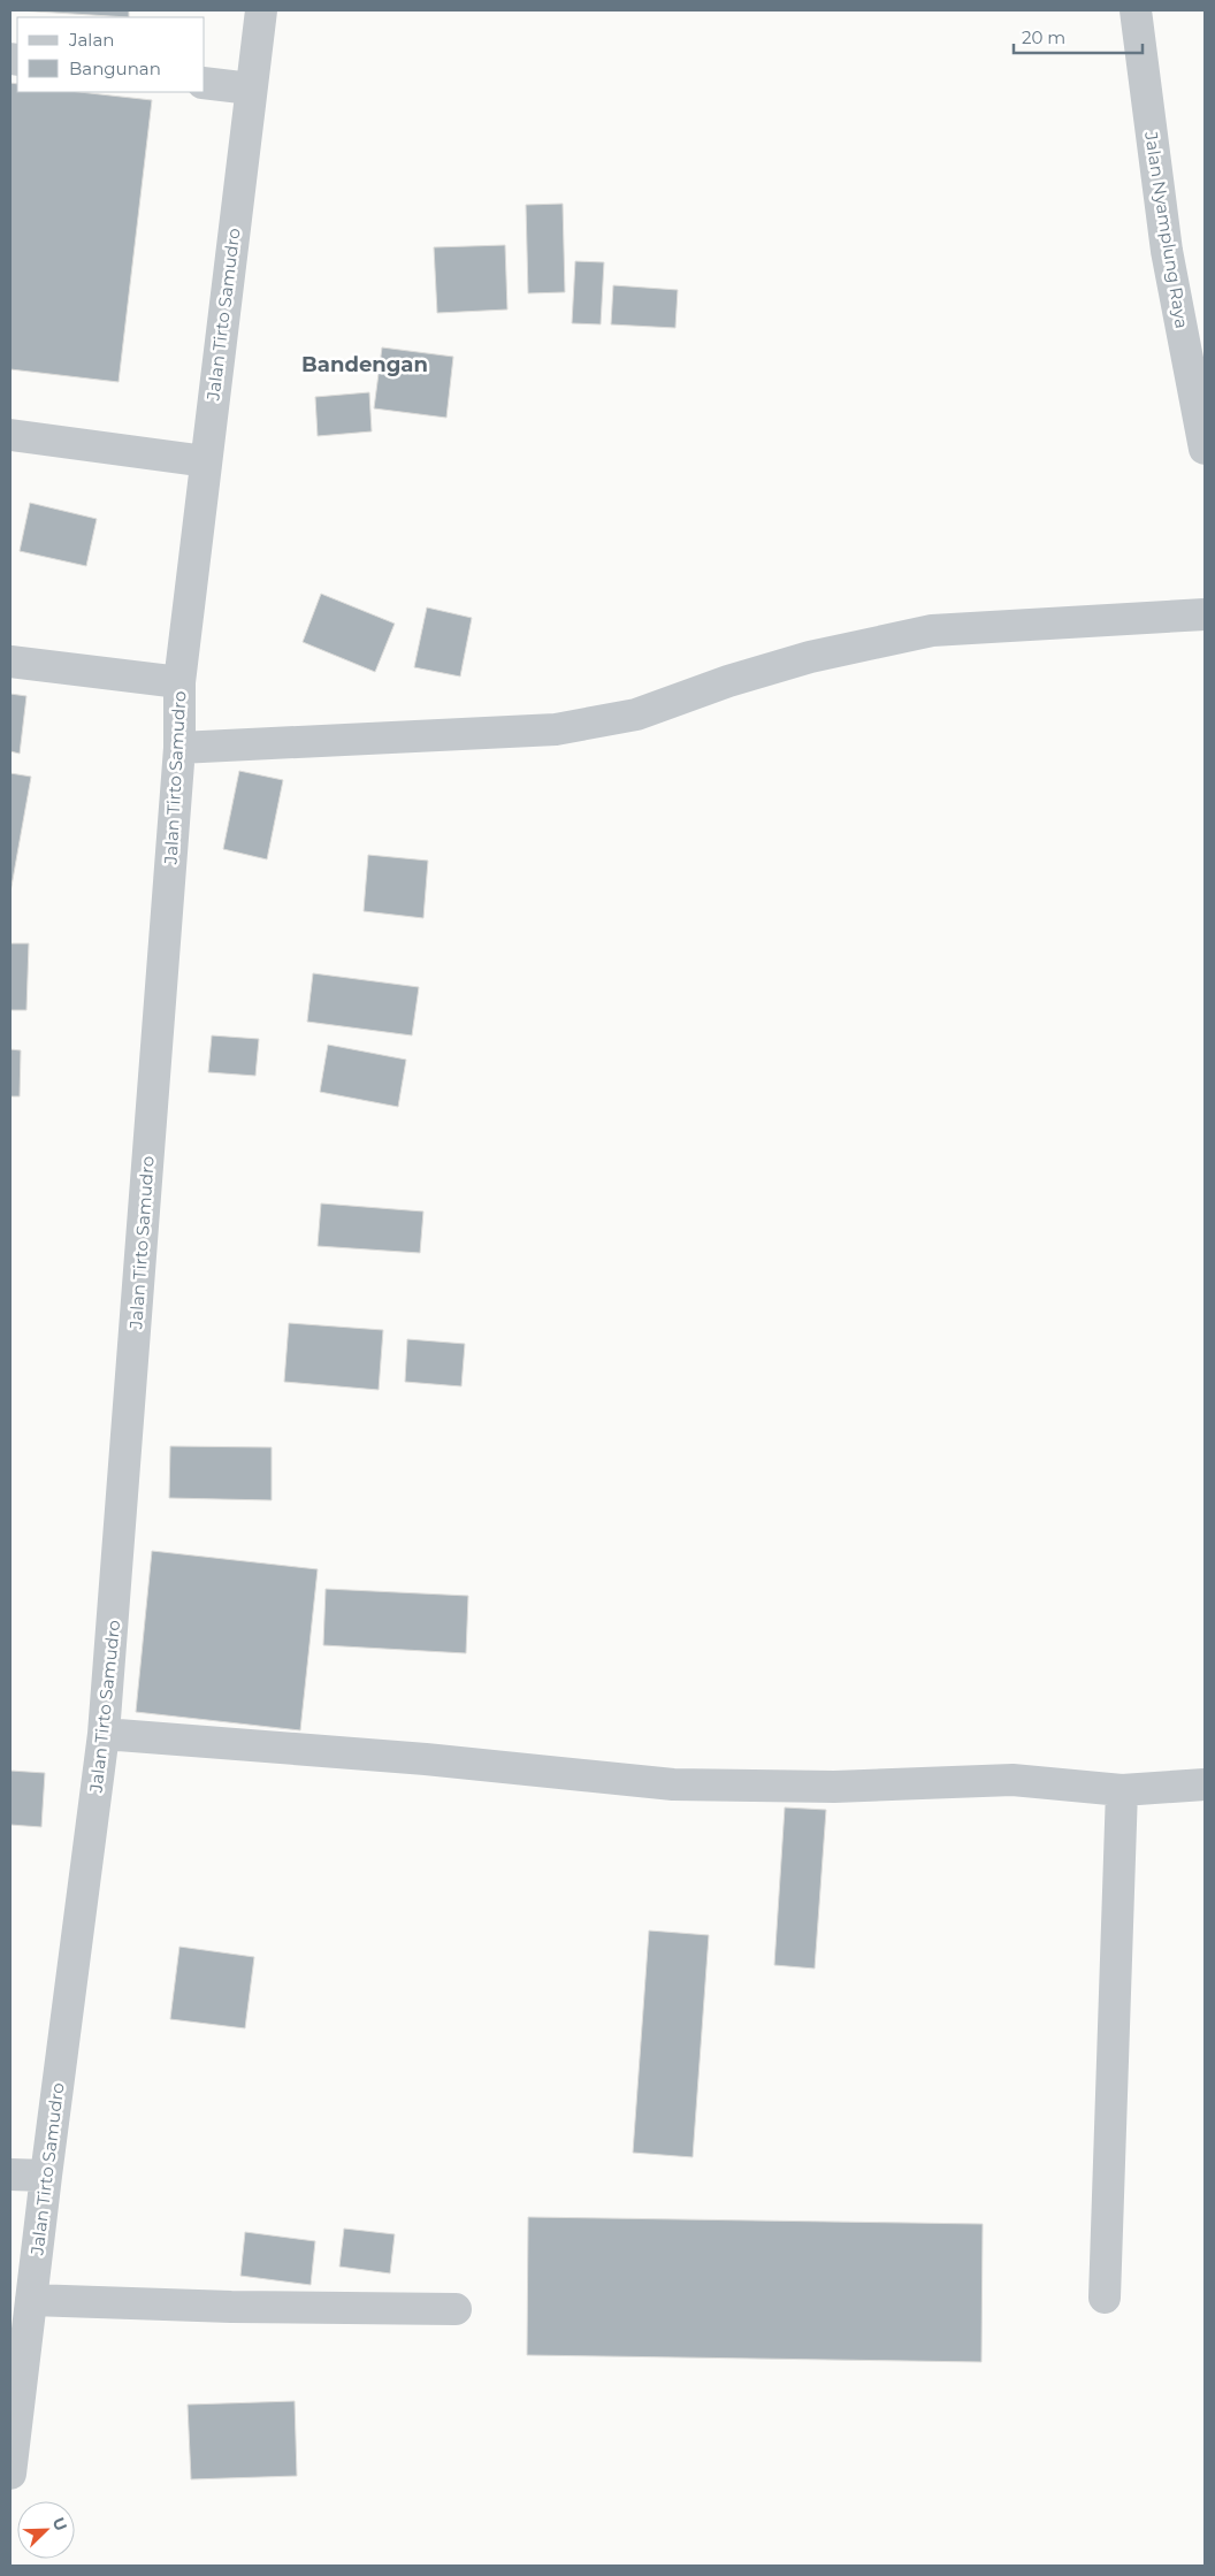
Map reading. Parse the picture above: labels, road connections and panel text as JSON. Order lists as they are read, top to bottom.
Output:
{
  "streets": {
    "street": ["Jalan Nyamplung Raya", "Jalan Tirto Samudro"]
  },
  "districts": ["Bandengan"],
  "legend": ["Jalan", "Bangunan"],
  "scale_bar": "20 m",
  "north": "top right"
}
